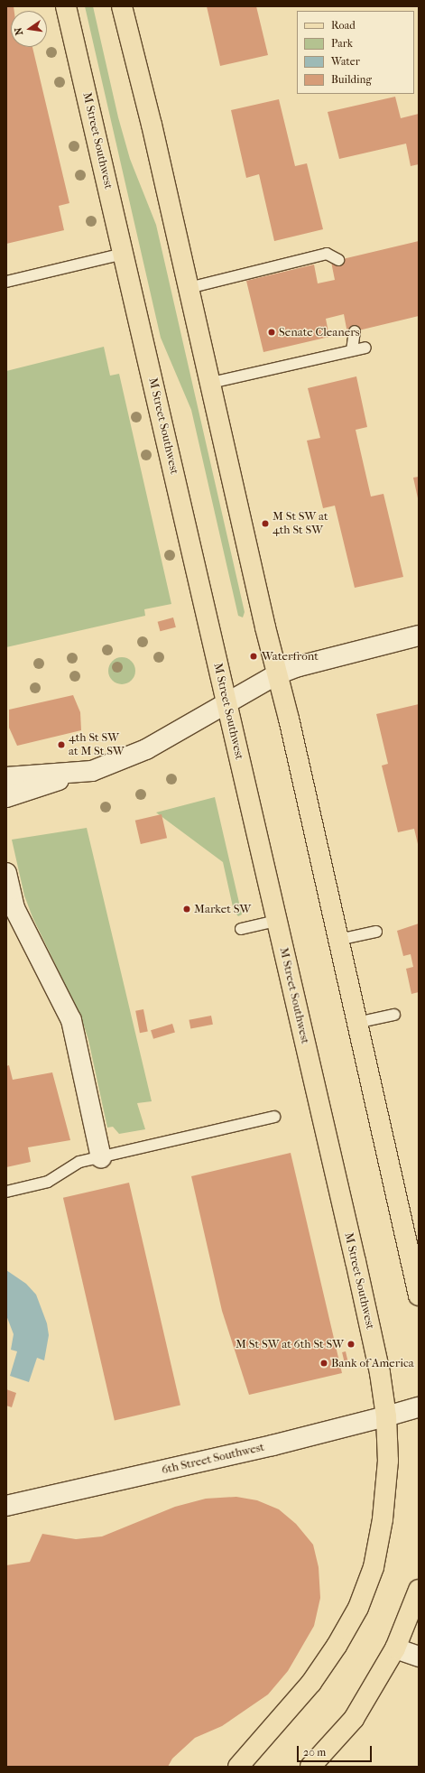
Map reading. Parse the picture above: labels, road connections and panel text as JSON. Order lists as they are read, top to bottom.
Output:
{
  "streets": {
    "main road": ["M Street Southwest"],
    "street": ["6th Street Southwest"]
  },
  "crossings": [
    ["M Street Southwest", "6th Street Southwest"]
  ],
  "places": [
    "Senate Cleaners",
    "M St SW at 4th St SW",
    "Waterfront",
    "4th St SW at M St SW",
    "Market SW",
    "M St SW at 6th St SW",
    "Bank of America"
  ],
  "legend": [
    "Road",
    "Park",
    "Water",
    "Building"
  ],
  "scale_bar": "20 m",
  "north": "left"
}
